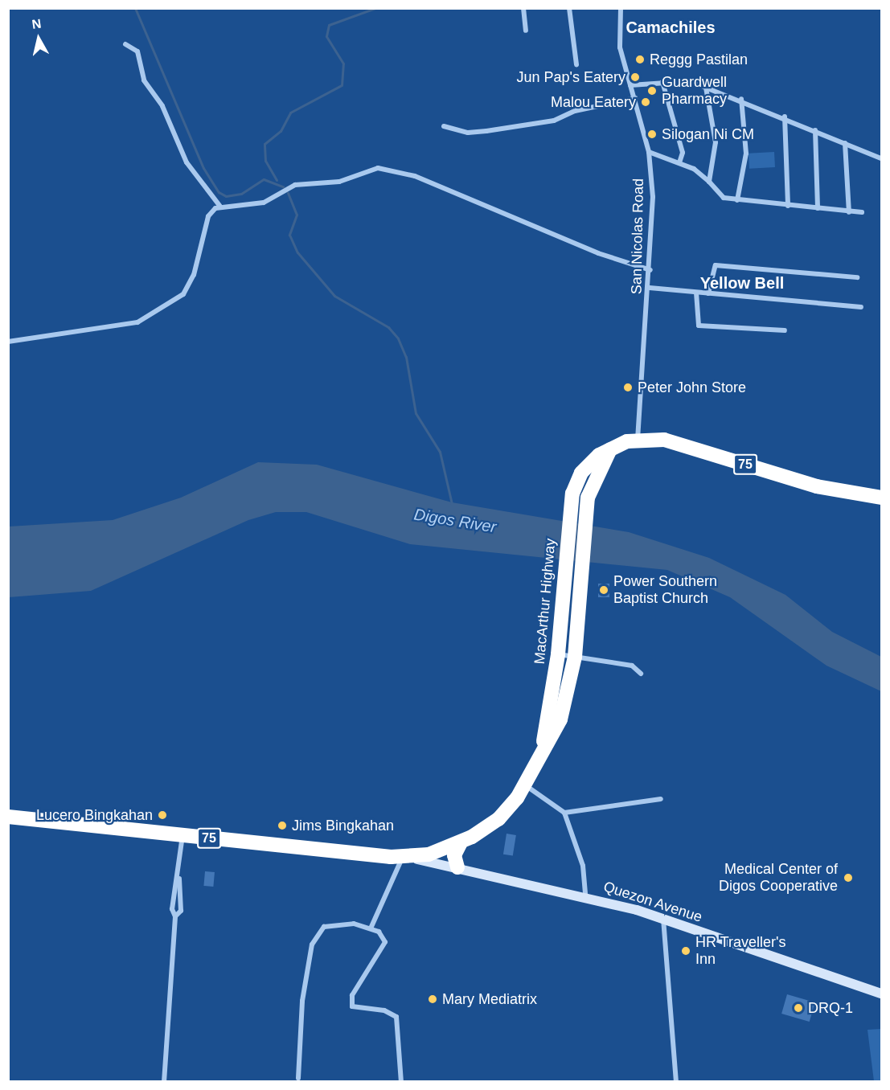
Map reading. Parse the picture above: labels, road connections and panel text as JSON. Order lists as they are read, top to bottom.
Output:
{
  "streets": {
    "highway": ["75", "MacArthur Highway"],
    "main road": ["Quezon Avenue"],
    "street": ["San Nicolas Road"]
  },
  "crossings": [
    ["San Nicolas Road", "MacArthur Highway"],
    ["75", "MacArthur Highway"],
    ["75", "Quezon Avenue"],
    ["MacArthur Highway", "Quezon Avenue"]
  ],
  "districts": ["Camachiles", "Yellow Bell"],
  "water": ["Digos River"],
  "places": [
    "Reggg Pastilan",
    "Jun Pap's Eatery",
    "Guardwell Pharmacy",
    "Malou Eatery",
    "Silogan Ni CM",
    "Peter John Store",
    "Power Southern Baptist Church",
    "Lucero Bingkahan",
    "Jims Bingkahan",
    "Medical Center of Digos Cooperative",
    "HR Traveller's Inn",
    "Mary Mediatrix",
    "DRQ-1"
  ],
  "north": "top"
}
